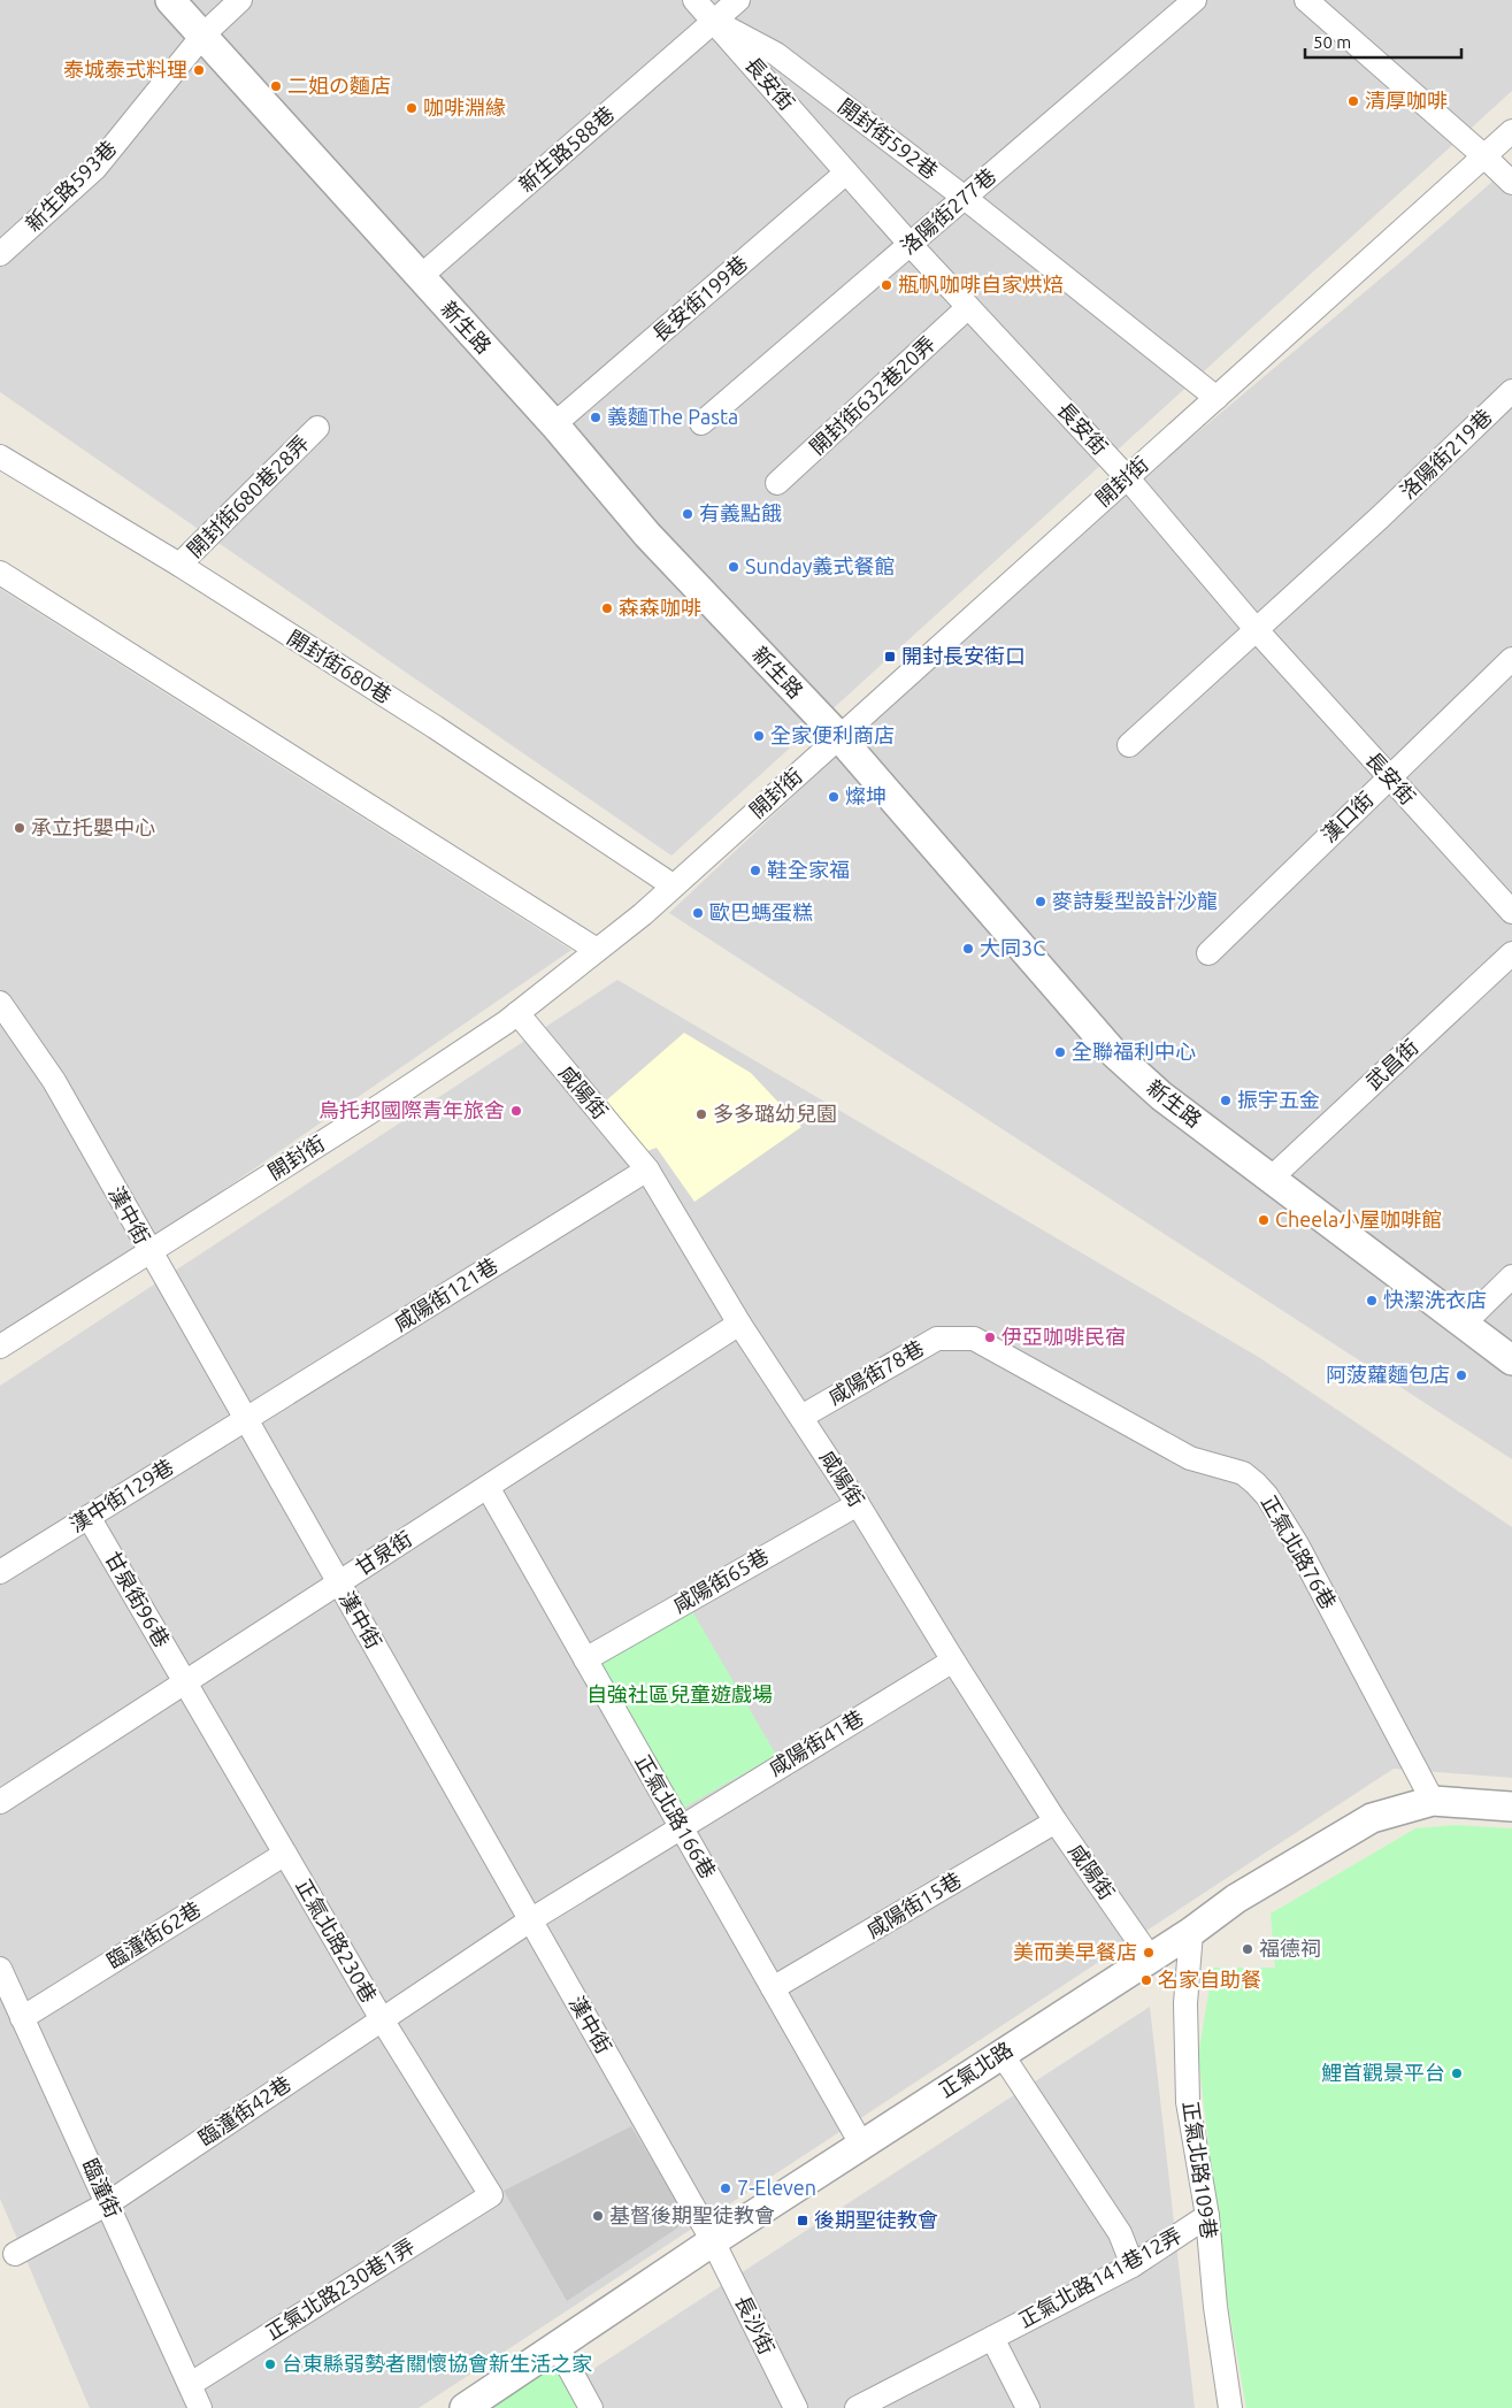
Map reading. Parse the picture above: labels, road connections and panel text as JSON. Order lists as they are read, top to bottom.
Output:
{
  "streets": {
    "street": [
      "長安街",
      "開封街592巷",
      "新生路588巷",
      "新生路593巷",
      "洛陽街277巷",
      "長安街199巷",
      "新生路",
      "開封街632巷20弄",
      "洛陽街219巷",
      "開封街",
      "開封街680巷28弄",
      "開封街680巷",
      "漢口街",
      "武昌街",
      "咸陽街",
      "漢中街",
      "咸陽街121巷",
      "咸陽街78巷",
      "漢中街129巷",
      "正氣北路76巷",
      "甘泉街",
      "咸陽街65巷",
      "甘泉街96巷",
      "咸陽街41巷",
      "正氣北路166巷",
      "咸陽街15巷",
      "臨潼街62巷",
      "正氣北路230巷",
      "正氣北路",
      "臨潼街42巷",
      "正氣北路109巷",
      "臨潼街",
      "正氣北路141巷12弄",
      "正氣北路230巷1弄",
      "長沙街"
    ]
  },
  "crossings": [
    ["長安街", "開封街592巷"],
    ["長安街", "新生路588巷"],
    ["長安街", "洛陽街277巷"],
    ["長安街", "長安街199巷"],
    ["長安街", "開封街632巷20弄"],
    ["長安街", "洛陽街219巷"],
    ["長安街", "開封街"],
    ["長安街", "漢口街"],
    ["開封街592巷", "新生路588巷"],
    ["開封街592巷", "洛陽街277巷"],
    ["開封街592巷", "開封街"],
    ["新生路588巷", "新生路"],
    ["新生路593巷", "新生路"],
    ["長安街199巷", "新生路"],
    ["新生路", "開封街"],
    ["新生路", "武昌街"],
    ["開封街", "開封街680巷"],
    ["開封街", "咸陽街"],
    ["開封街", "漢中街"],
    ["開封街680巷28弄", "開封街680巷"],
    ["咸陽街", "咸陽街121巷"],
    ["咸陽街", "咸陽街78巷"],
    ["咸陽街", "甘泉街"],
    ["咸陽街", "咸陽街65巷"],
    ["咸陽街", "咸陽街41巷"],
    ["咸陽街", "咸陽街15巷"],
    ["咸陽街", "正氣北路"],
    ["漢中街", "咸陽街121巷"],
    ["漢中街", "漢中街129巷"],
    ["漢中街", "甘泉街"],
    ["漢中街", "咸陽街41巷"],
    ["漢中街", "正氣北路"],
    ["漢中街", "臨潼街42巷"],
    ["漢中街", "長沙街"],
    ["咸陽街121巷", "漢中街129巷"],
    ["咸陽街78巷", "正氣北路76巷"],
    ["漢中街129巷", "甘泉街96巷"],
    ["正氣北路76巷", "正氣北路"],
    ["甘泉街", "甘泉街96巷"],
    ["甘泉街", "正氣北路166巷"],
    ["甘泉街", "正氣北路230巷"],
    ["咸陽街65巷", "正氣北路166巷"],
    ["甘泉街96巷", "正氣北路230巷"],
    ["咸陽街41巷", "正氣北路166巷"],
    ["咸陽街41巷", "臨潼街42巷"],
    ["正氣北路166巷", "咸陽街15巷"],
    ["正氣北路166巷", "正氣北路"],
    ["臨潼街62巷", "正氣北路230巷"],
    ["臨潼街62巷", "臨潼街"],
    ["正氣北路230巷", "臨潼街42巷"],
    ["正氣北路230巷", "正氣北路230巷1弄"],
    ["正氣北路", "正氣北路109巷"],
    ["正氣北路", "長沙街"],
    ["臨潼街42巷", "臨潼街"],
    ["正氣北路109巷", "正氣北路141巷12弄"],
    ["臨潼街", "正氣北路230巷1弄"]
  ],
  "parks": ["自強社區兒童遊戲場"],
  "places": {
    "other": [
      "泰城泰式料理",
      "二姐の麵店",
      "清厚咖啡",
      "咖啡淵緣",
      "瓶帆咖啡自家烘焙",
      "義麵The Pasta",
      "有義點餓",
      "Sunday義式餐館",
      "森森咖啡",
      "全家便利商店",
      "燦坤",
      "承立托嬰中心",
      "鞋全家福",
      "麥詩髮型設計沙龍",
      "歐巴螞蛋糕",
      "大同3C",
      "全聯福利中心",
      "振宇五金",
      "烏托邦國際青年旅舍",
      "多多璐幼兒園",
      "Cheela小屋咖啡館",
      "快潔洗衣店",
      "伊亞咖啡民宿",
      "阿菠蘿麵包店",
      "福德祠",
      "美而美早餐店",
      "名家自助餐",
      "鯉首觀景平台",
      "7-Eleven",
      "基督後期聖徒教會",
      "台東縣弱勢者關懷協會新生活之家"
    ],
    "transit": ["開封長安街口", "後期聖徒教會"]
  },
  "scale_bar": "50 m"
}
